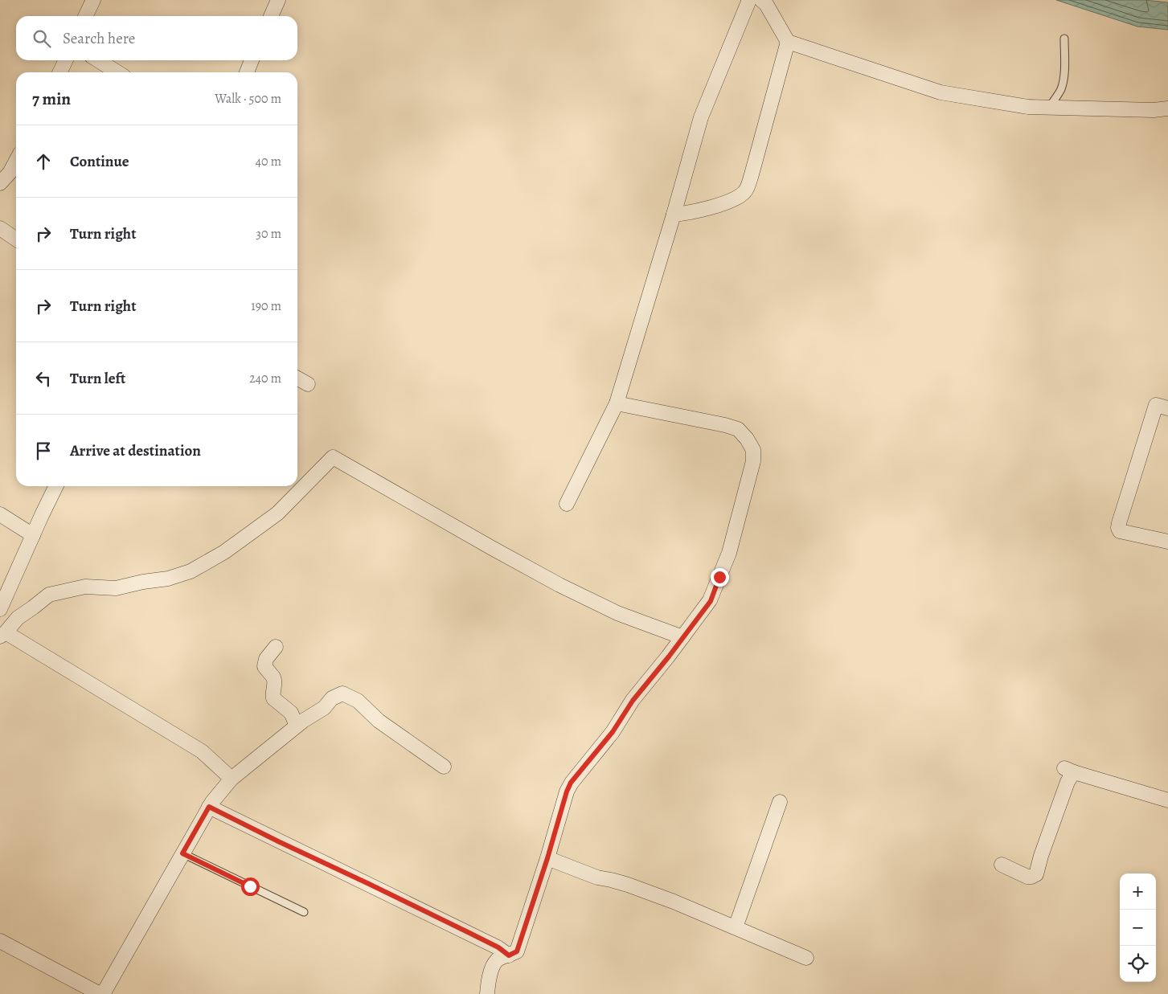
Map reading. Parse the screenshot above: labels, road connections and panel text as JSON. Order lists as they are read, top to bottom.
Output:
{
  "page": {
    "search": "Search here",
    "heading": ["7 min", "Walk · 500 m"],
    "list": [
      ["Continue", "40 m"],
      ["Turn right", "30 m"],
      ["Turn right", "190 m"],
      ["Turn left", "240 m"],
      "Arrive at destination"
    ],
    "map_buttons": ["+", "−"]
  }
}
